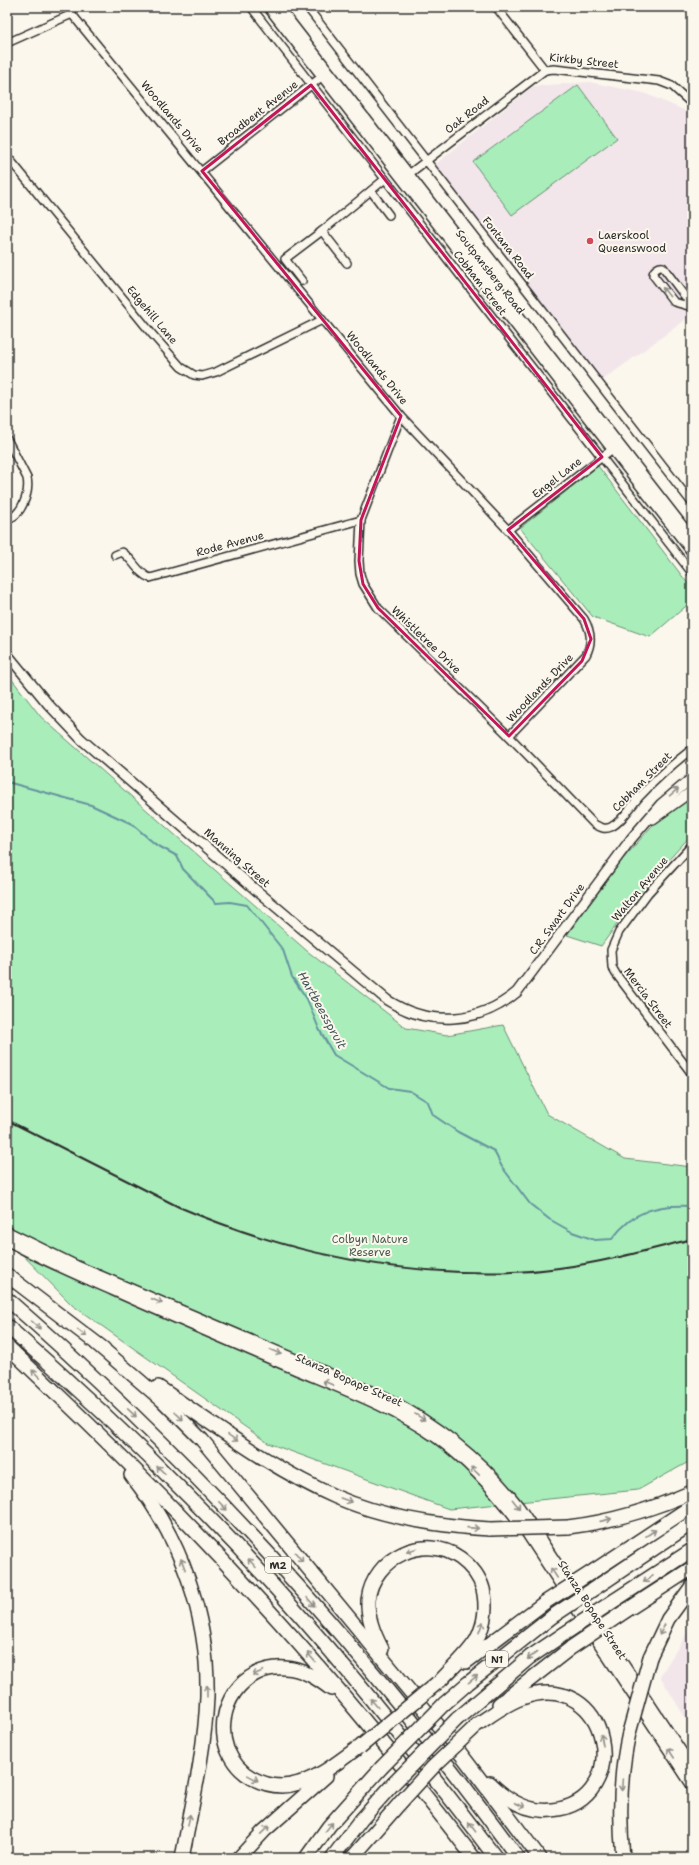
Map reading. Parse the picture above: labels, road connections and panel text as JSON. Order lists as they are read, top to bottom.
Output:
{
  "streets": {
    "highway": ["M2", "N1"],
    "main road": ["Soutpansberg Road", "Stanza Bopape Street"],
    "street": [
      "Kirkby Street",
      "Broadbent Avenue",
      "Oak Road",
      "Woodlands Drive",
      "Fontana Road",
      "Cobham Street",
      "Edgehill Lane",
      "Engel Lane",
      "Rode Avenue",
      "Whistletree Drive",
      "Manning Street",
      "Walton Avenue",
      "C.R. Swart Drive",
      "Mercia Street"
    ]
  },
  "crossings": [
    ["Kirkby Street", "Oak Road"],
    ["Broadbent Avenue", "Woodlands Drive"],
    ["Broadbent Avenue", "Soutpansberg Road"],
    ["Broadbent Avenue", "Cobham Street"],
    ["Oak Road", "Fontana Road"],
    ["Oak Road", "Soutpansberg Road"],
    ["Woodlands Drive", "Edgehill Lane"],
    ["Woodlands Drive", "Engel Lane"],
    ["Woodlands Drive", "Whistletree Drive"],
    ["Soutpansberg Road", "Engel Lane"],
    ["Cobham Street", "Engel Lane"],
    ["Cobham Street", "Whistletree Drive"],
    ["Rode Avenue", "Whistletree Drive"],
    ["Manning Street", "C.R. Swart Drive"],
    ["Walton Avenue", "Mercia Street"]
  ],
  "water": ["Hartbeesspruit"],
  "parks": ["Colbyn Nature Reserve"],
  "places": ["Laerskool Queenswood"]
}
